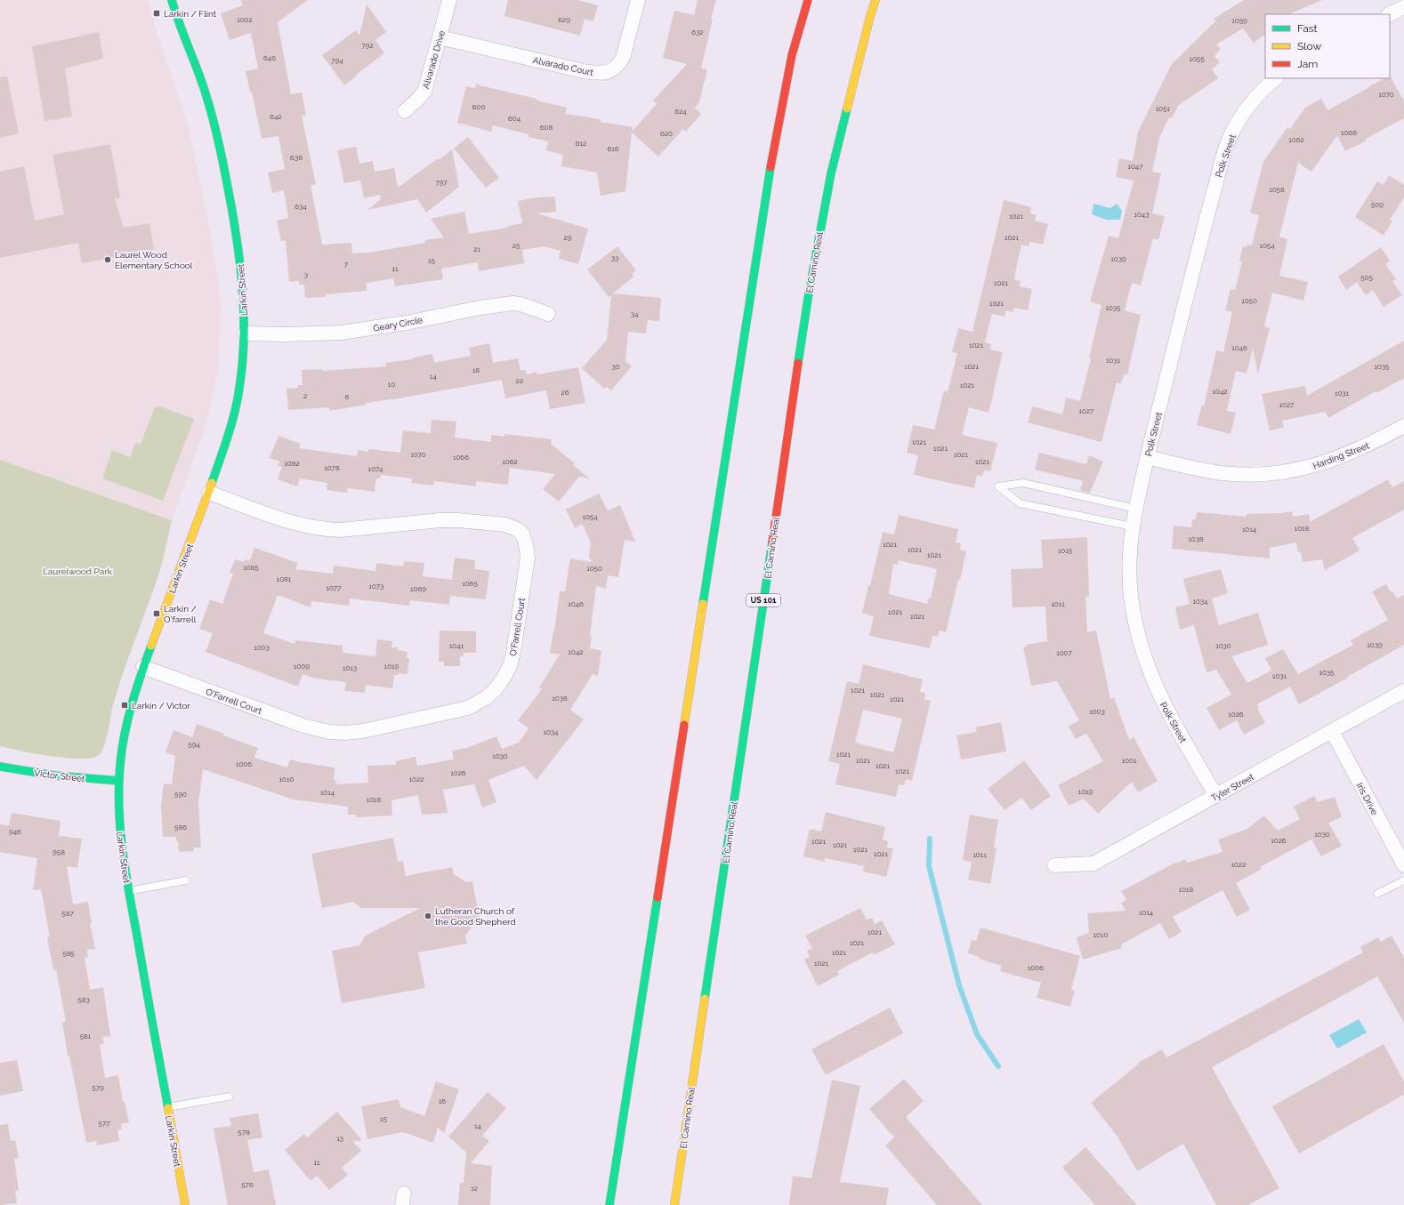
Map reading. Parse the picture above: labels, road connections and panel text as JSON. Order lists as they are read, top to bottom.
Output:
{
  "streets": {
    "main road": [
      "El Camino Real",
      "Larkin Street",
      "US 101",
      "Victor Street"
    ],
    "street": [
      "Alvarado Drive",
      "Alvarado Court",
      "Polk Street",
      "Geary Circle",
      "Harding Street",
      "O'Farrell Court",
      "Tyler Street",
      "Iris Drive"
    ]
  },
  "crossings": [
    ["Alvarado Drive", "Alvarado Court"],
    ["Polk Street", "Harding Street"],
    ["Polk Street", "Tyler Street"],
    ["Larkin Street", "Geary Circle"],
    ["Larkin Street", "O'Farrell Court"],
    ["Larkin Street", "Victor Street"],
    ["Tyler Street", "Iris Drive"]
  ],
  "parks": ["Laurelwood Park"],
  "places": {
    "transit": ["Larkin / Flint", "Larkin / O'farrell", "Larkin / Victor"],
    "other": ["Laurel Wood Elementary School", "Lutheran Church of the Good Shepherd"]
  },
  "house_numbers": [
    "1002",
    "629",
    "1059",
    "632",
    "792",
    "646",
    "1055",
    "794",
    "1070",
    "600",
    "1051",
    "624",
    "642",
    "604",
    "608",
    "1066",
    "620",
    "1062",
    "612",
    "616",
    "638",
    "1047",
    "797",
    "1058",
    "509",
    "634",
    "1043",
    "1021",
    "29",
    "1021",
    "25",
    "1054",
    "21",
    "33",
    "1039",
    "15",
    "7",
    "11",
    "3",
    "505",
    "1021",
    "1050",
    "1021",
    "1035",
    "34",
    "1021",
    "1046",
    "1031",
    "30",
    "1021",
    "1035",
    "18",
    "14",
    "22",
    "10",
    "1021",
    "1042",
    "26",
    "1031",
    "2",
    "6",
    "1027",
    "1027",
    "1021",
    "1021",
    "1070",
    "1021",
    "1066",
    "1062",
    "1021",
    "1082",
    "1078",
    "1074",
    "1054",
    "1018",
    "1014",
    "1038",
    "1021",
    "1021",
    "1015",
    "1021",
    "1085",
    "1050",
    "1081",
    "1065",
    "1073",
    "1077",
    "1069",
    "1034",
    "1046",
    "1011",
    "1021",
    "1021",
    "1039",
    "1041",
    "1030",
    "1003",
    "1042",
    "1007",
    "1009",
    "1019",
    "1013",
    "1035",
    "1031",
    "1021",
    "1021",
    "1038",
    "1021",
    "1003",
    "1026",
    "1034",
    "594",
    "1021",
    "1030",
    "1021",
    "1001",
    "1006",
    "1021",
    "1021",
    "1026",
    "1010",
    "1022",
    "1019",
    "1014",
    "590",
    "1018",
    "586",
    "946",
    "1030",
    "1026",
    "1021",
    "1021",
    "1021",
    "958",
    "1021",
    "1011",
    "1022",
    "1018",
    "1014",
    "587",
    "1021",
    "1010",
    "1021",
    "1021",
    "585",
    "1021",
    "1006",
    "583",
    "581",
    "579",
    "16",
    "15",
    "577",
    "14",
    "578",
    "13",
    "11",
    "576",
    "12"
  ],
  "legend": ["Fast", "Slow", "Jam"]
}
